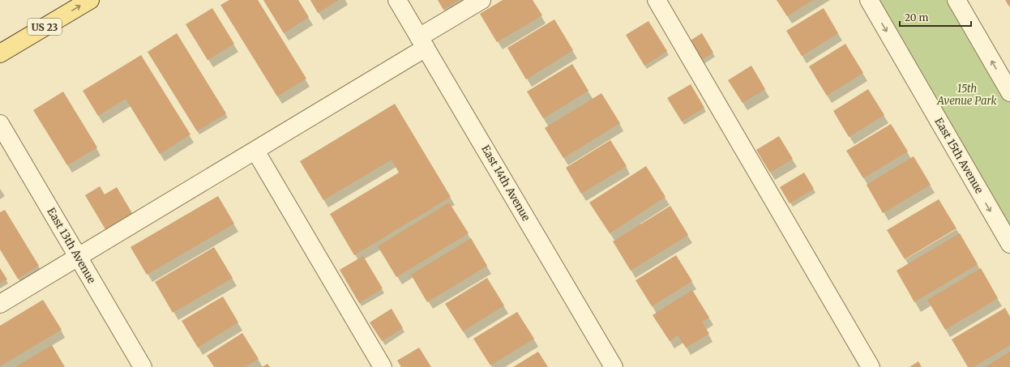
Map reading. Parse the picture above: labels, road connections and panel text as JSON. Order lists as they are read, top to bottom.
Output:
{
  "streets": {
    "main road": ["US 23"],
    "street": ["East 15th Avenue", "East 14th Avenue", "East 13th Avenue"]
  },
  "parks": ["15th Avenue Park"],
  "scale_bar": "20 m"
}
